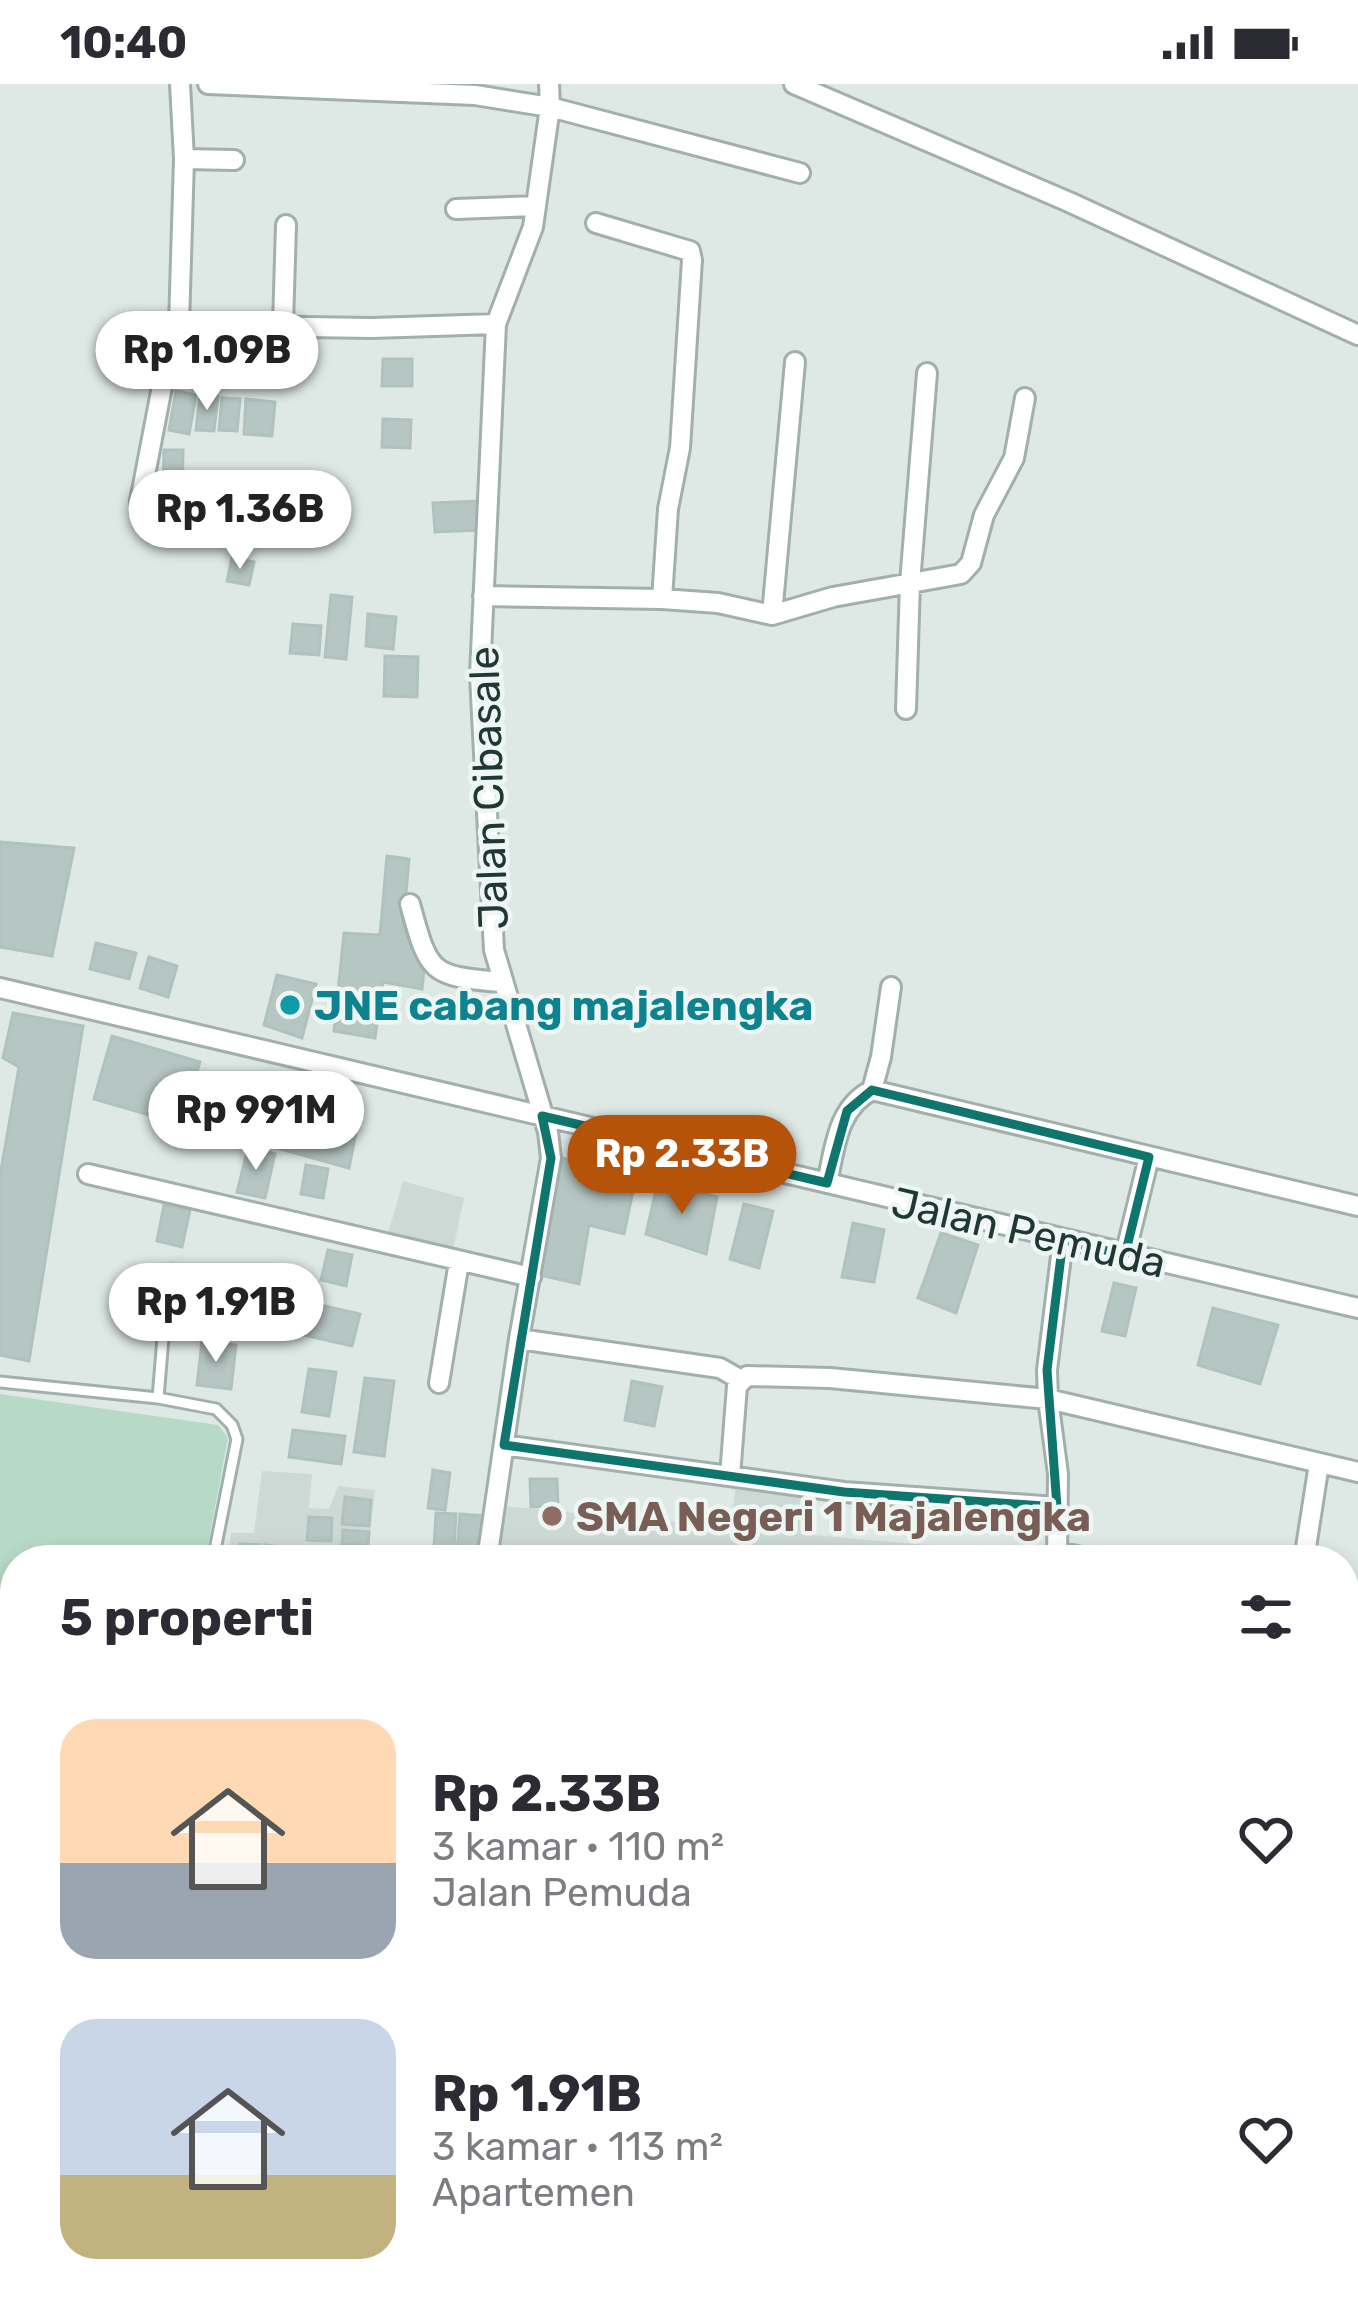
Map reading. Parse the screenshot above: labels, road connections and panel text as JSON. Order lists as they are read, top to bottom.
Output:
{
  "streets": {
    "street": ["Jalan Cibasale", "Jalan Pemuda"]
  },
  "crossings": [
    ["Jalan Cibasale", "Jalan Pemuda"]
  ],
  "places": ["JNE cabang majalengka", "SMA Negeri 1 Majalengka"],
  "page": {
    "status": "10:40",
    "price": [
      "Rp 1.09B",
      "Rp 1.36B",
      "Rp 991M",
      "Rp 2.33B",
      "Rp 1.91B"
    ],
    "heading": "5 properti",
    "list": [
      {
        "name": "Rp 2.33B",
        "note": "3 kamar · 110 m² · Jalan Pemuda"
      },
      {
        "name": "Rp 1.91B",
        "note": "3 kamar · 113 m² · Apartemen"
      }
    ]
  }
}
